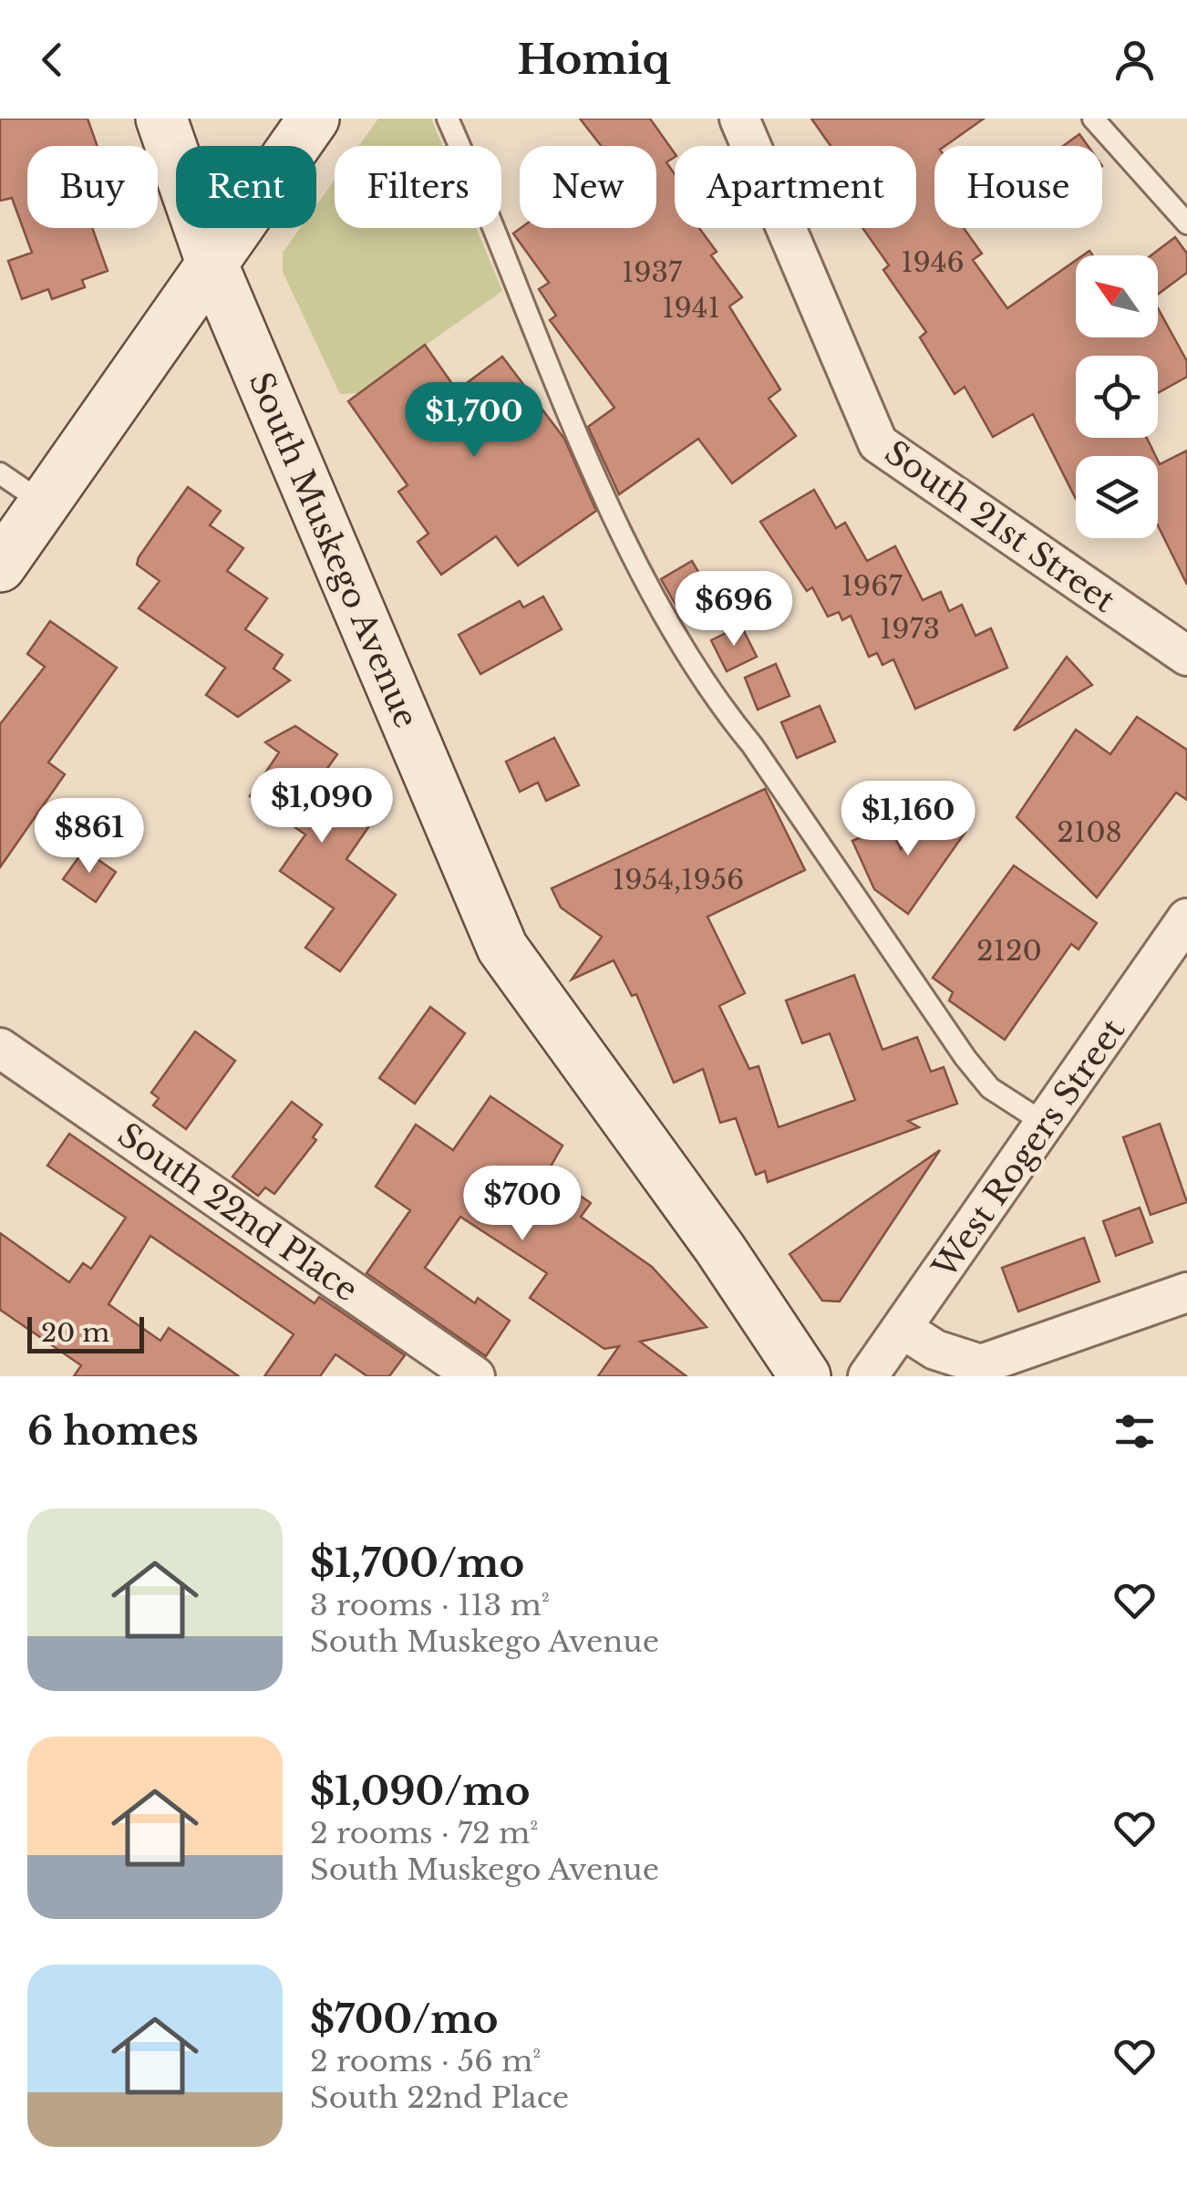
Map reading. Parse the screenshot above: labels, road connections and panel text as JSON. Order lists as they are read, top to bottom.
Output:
{
  "streets": {
    "street": [
      "South 21st Street",
      "South Muskego Avenue",
      "West Rogers Street",
      "South 22nd Place"
    ]
  },
  "house_numbers": [
    "1946",
    "1937",
    "1941",
    "1967",
    "1973",
    "2108",
    "1954,1956",
    "2120"
  ],
  "scale_bar": "20 m",
  "north": "top left",
  "page": {
    "header": "Homiq",
    "chip": [
      "Buy",
      "Rent",
      "Filters",
      "New",
      "Apartment",
      "House"
    ],
    "price": [
      "$1,700",
      "$696",
      "$1,090",
      "$1,160",
      "$861",
      "$700"
    ],
    "scale": "20 m",
    "heading": "6 homes",
    "list": [
      {
        "name": "$1,700/mo",
        "note": "3 rooms · 113 m² · South Muskego Avenue"
      },
      {
        "name": "$1,090/mo",
        "note": "2 rooms · 72 m² · South Muskego Avenue"
      },
      {
        "name": "$700/mo",
        "note": "2 rooms · 56 m² · South 22nd Place"
      }
    ]
  }
}
